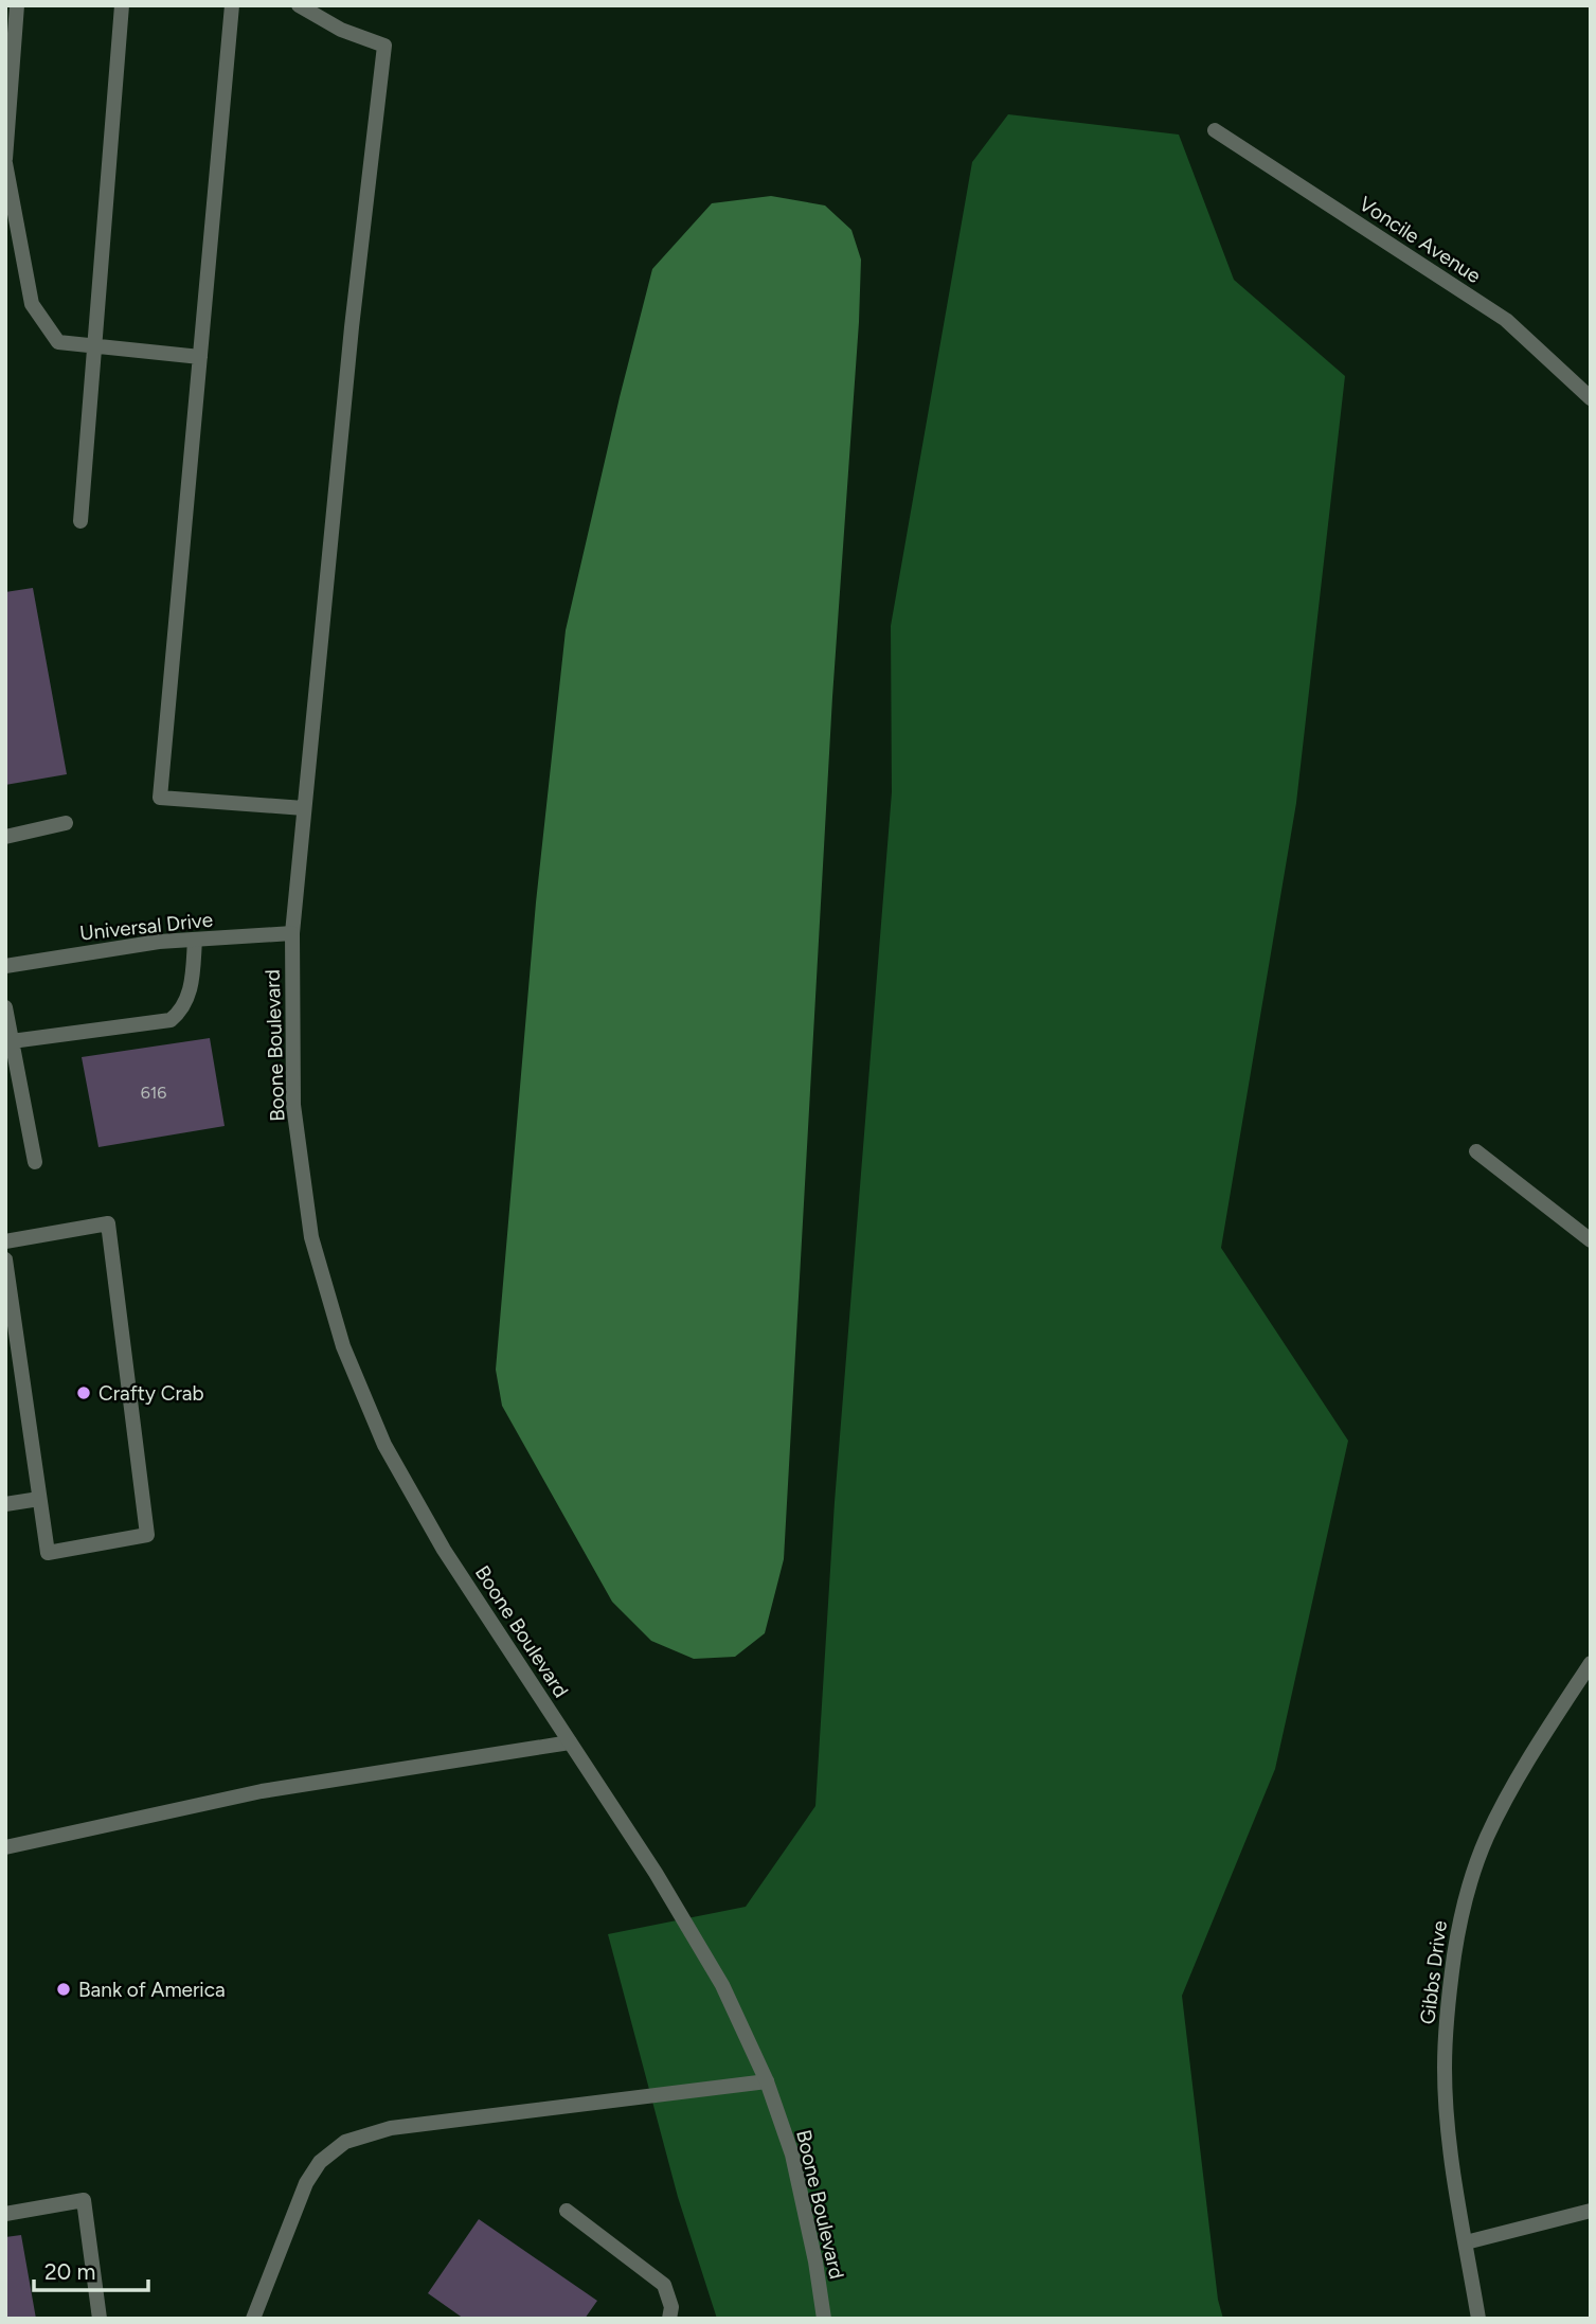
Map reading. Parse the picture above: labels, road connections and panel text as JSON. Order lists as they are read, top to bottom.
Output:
{
  "streets": {
    "street": [
      "Voncile Avenue",
      "Universal Drive",
      "Boone Boulevard",
      "Gibbs Drive"
    ]
  },
  "crossings": [
    ["Universal Drive", "Boone Boulevard"]
  ],
  "places": ["Crafty Crab", "Bank of America"],
  "house_numbers": ["616"],
  "scale_bar": "20 m"
}
